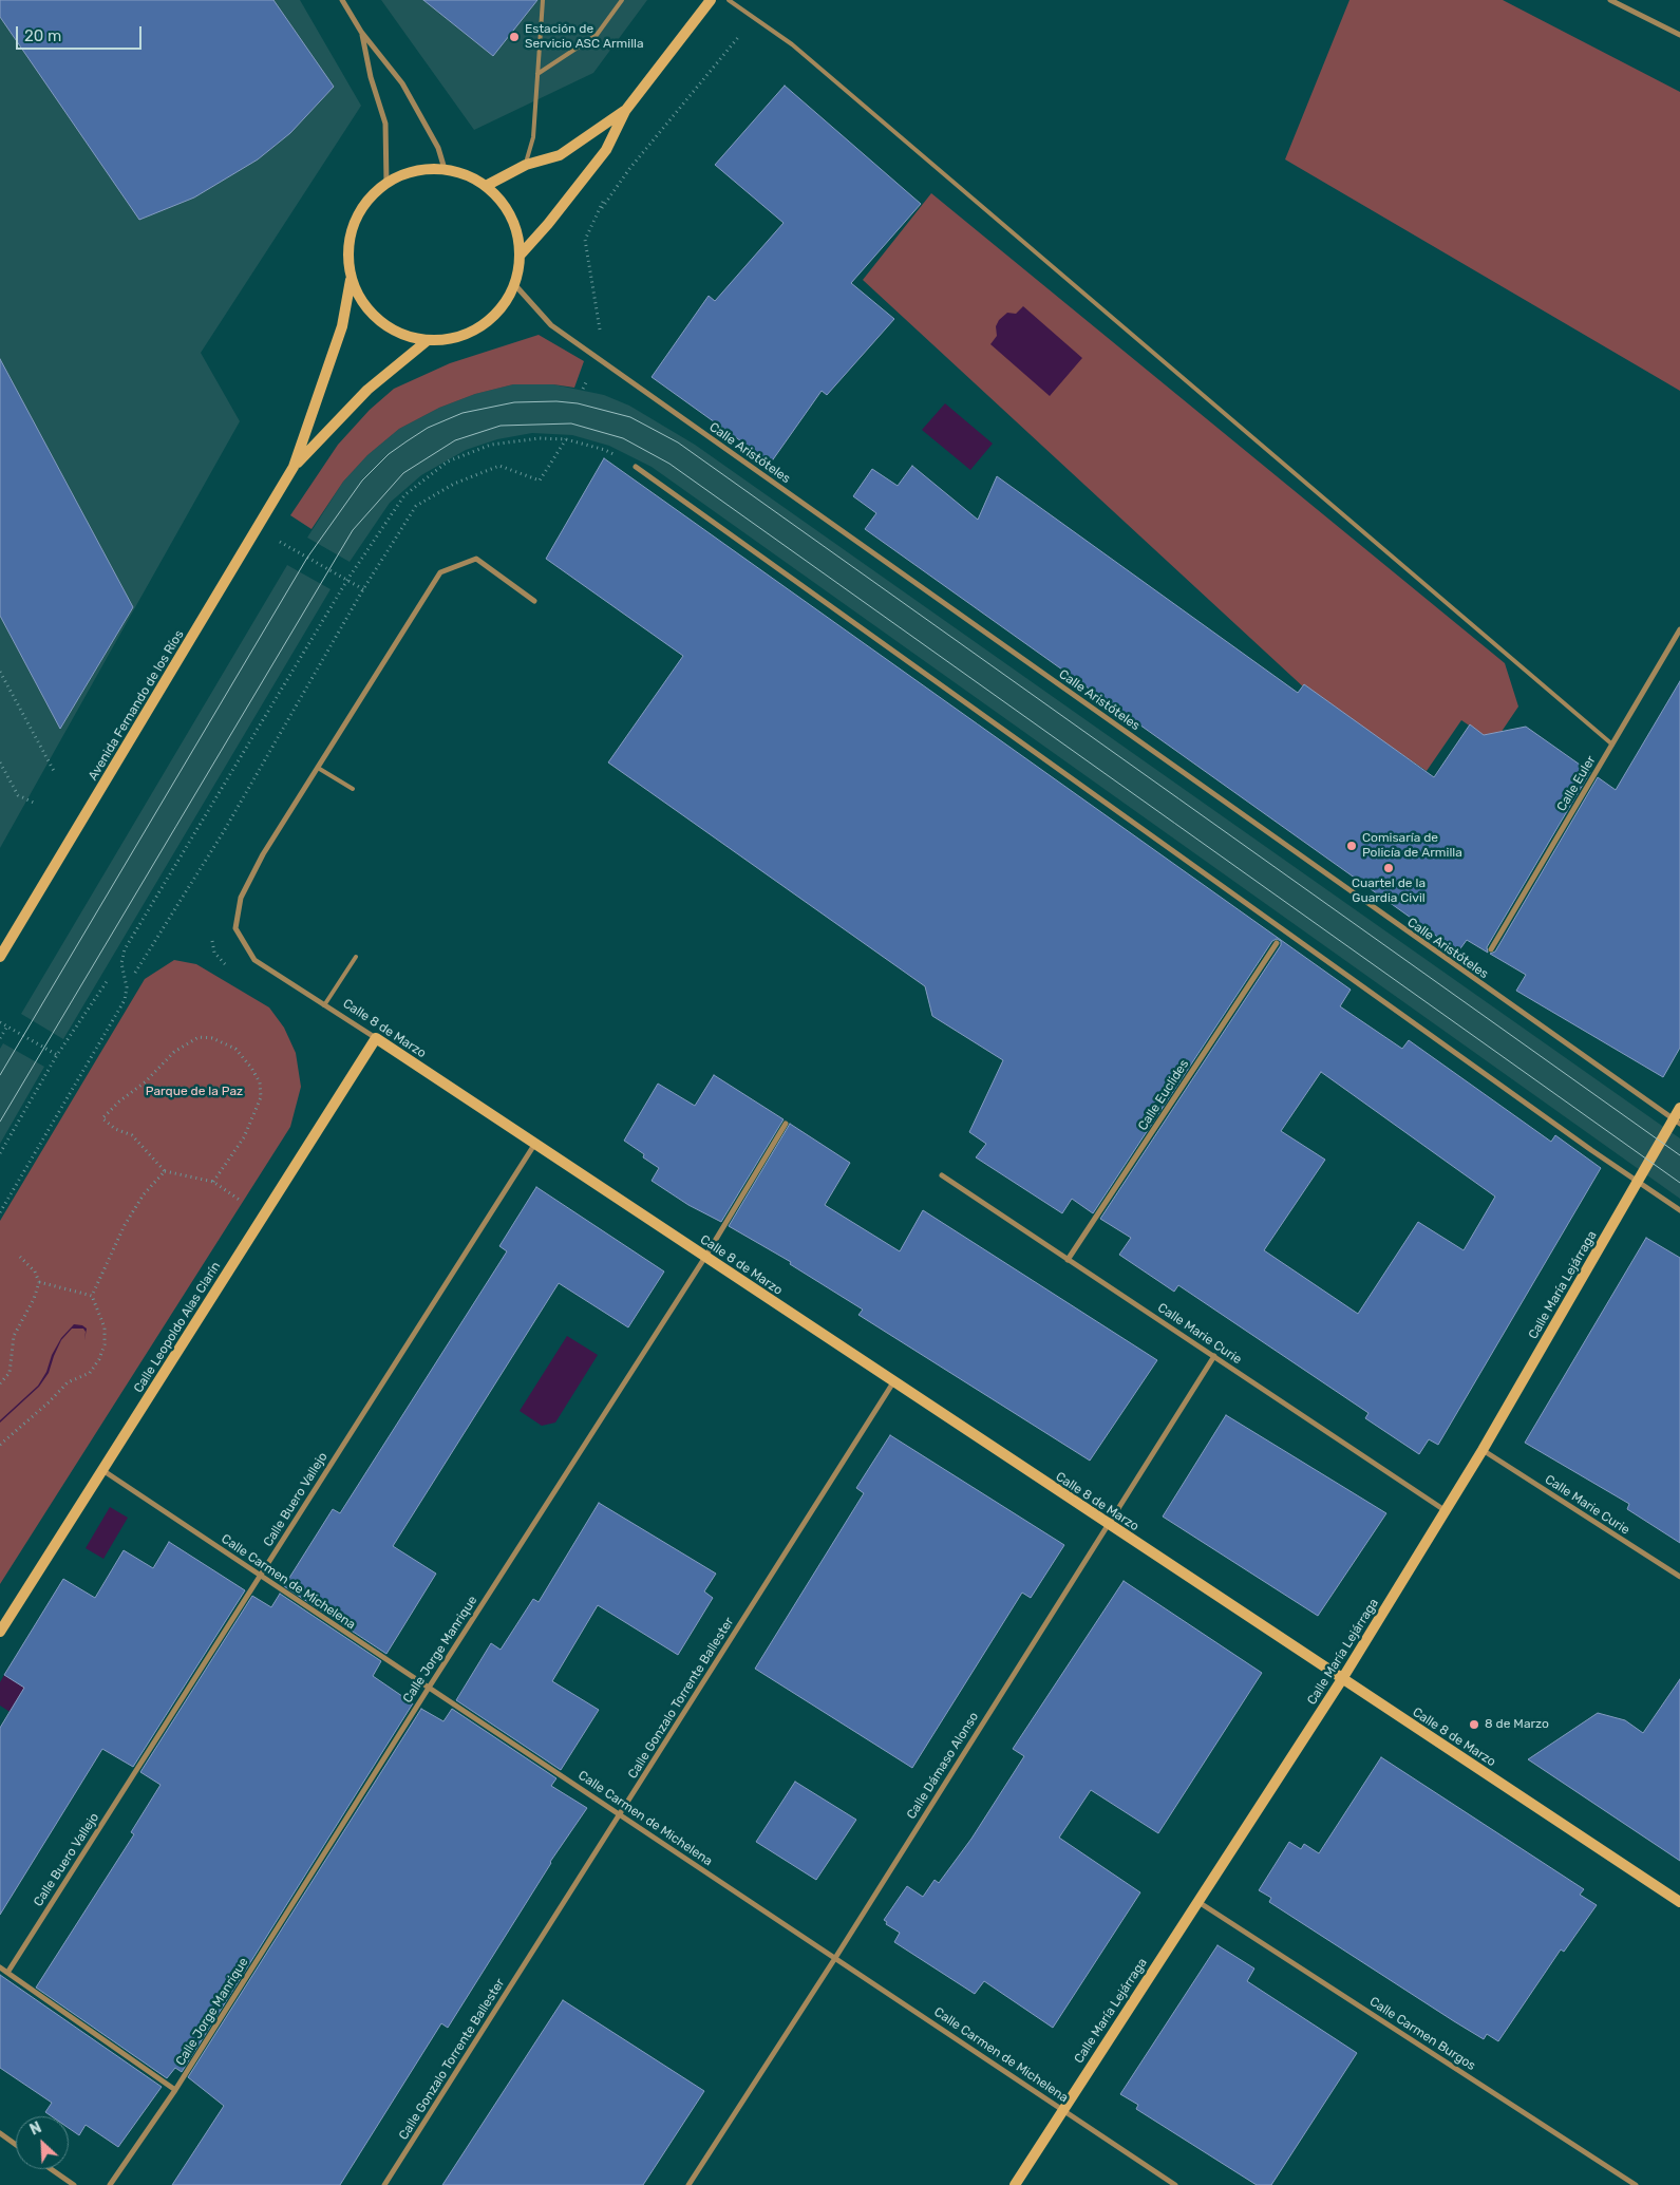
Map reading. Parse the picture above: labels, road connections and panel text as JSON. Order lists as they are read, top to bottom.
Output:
{
  "streets": {
    "street": [
      "Calle Aristóteles",
      "Avenida Fernando de los Ríos",
      "Calle Euler",
      "Calle 8 de Marzo",
      "Calle Euclides",
      "Calle María Lejárraga",
      "Calle Leopoldo Alas Clarín",
      "Calle Marie Curie",
      "Calle Buero Vallejo",
      "Calle Carmen de Michelena",
      "Calle Jorge Manrique",
      "Calle Gonzalo Torrente Ballester",
      "Calle Dámaso Alonso",
      "Calle Carmen Burgos"
    ]
  },
  "crossings": [
    ["Calle Aristóteles", "Avenida Fernando de los Ríos"],
    ["Calle Aristóteles", "Calle María Lejárraga"],
    ["Calle 8 de Marzo", "Calle María Lejárraga"],
    ["Calle 8 de Marzo", "Calle Leopoldo Alas Clarín"],
    ["Calle 8 de Marzo", "Calle Buero Vallejo"],
    ["Calle 8 de Marzo", "Calle Jorge Manrique"],
    ["Calle 8 de Marzo", "Calle Gonzalo Torrente Ballester"],
    ["Calle 8 de Marzo", "Calle Dámaso Alonso"],
    ["Calle Euclides", "Calle Marie Curie"],
    ["Calle María Lejárraga", "Calle Marie Curie"],
    ["Calle María Lejárraga", "Calle Carmen de Michelena"],
    ["Calle María Lejárraga", "Calle Carmen Burgos"],
    ["Calle Leopoldo Alas Clarín", "Calle Carmen de Michelena"],
    ["Calle Marie Curie", "Calle Dámaso Alonso"],
    ["Calle Buero Vallejo", "Calle Carmen de Michelena"],
    ["Calle Carmen de Michelena", "Calle Jorge Manrique"],
    ["Calle Carmen de Michelena", "Calle Gonzalo Torrente Ballester"],
    ["Calle Carmen de Michelena", "Calle Dámaso Alonso"]
  ],
  "parks": ["Parque de la Paz"],
  "places": [
    "Estación de Servicio ASC Armilla",
    "Comisaría de Policía de Armilla",
    "Cuartel de la Guardia Civil",
    "8 de Marzo"
  ],
  "scale_bar": "20 m",
  "north": "top left"
}
